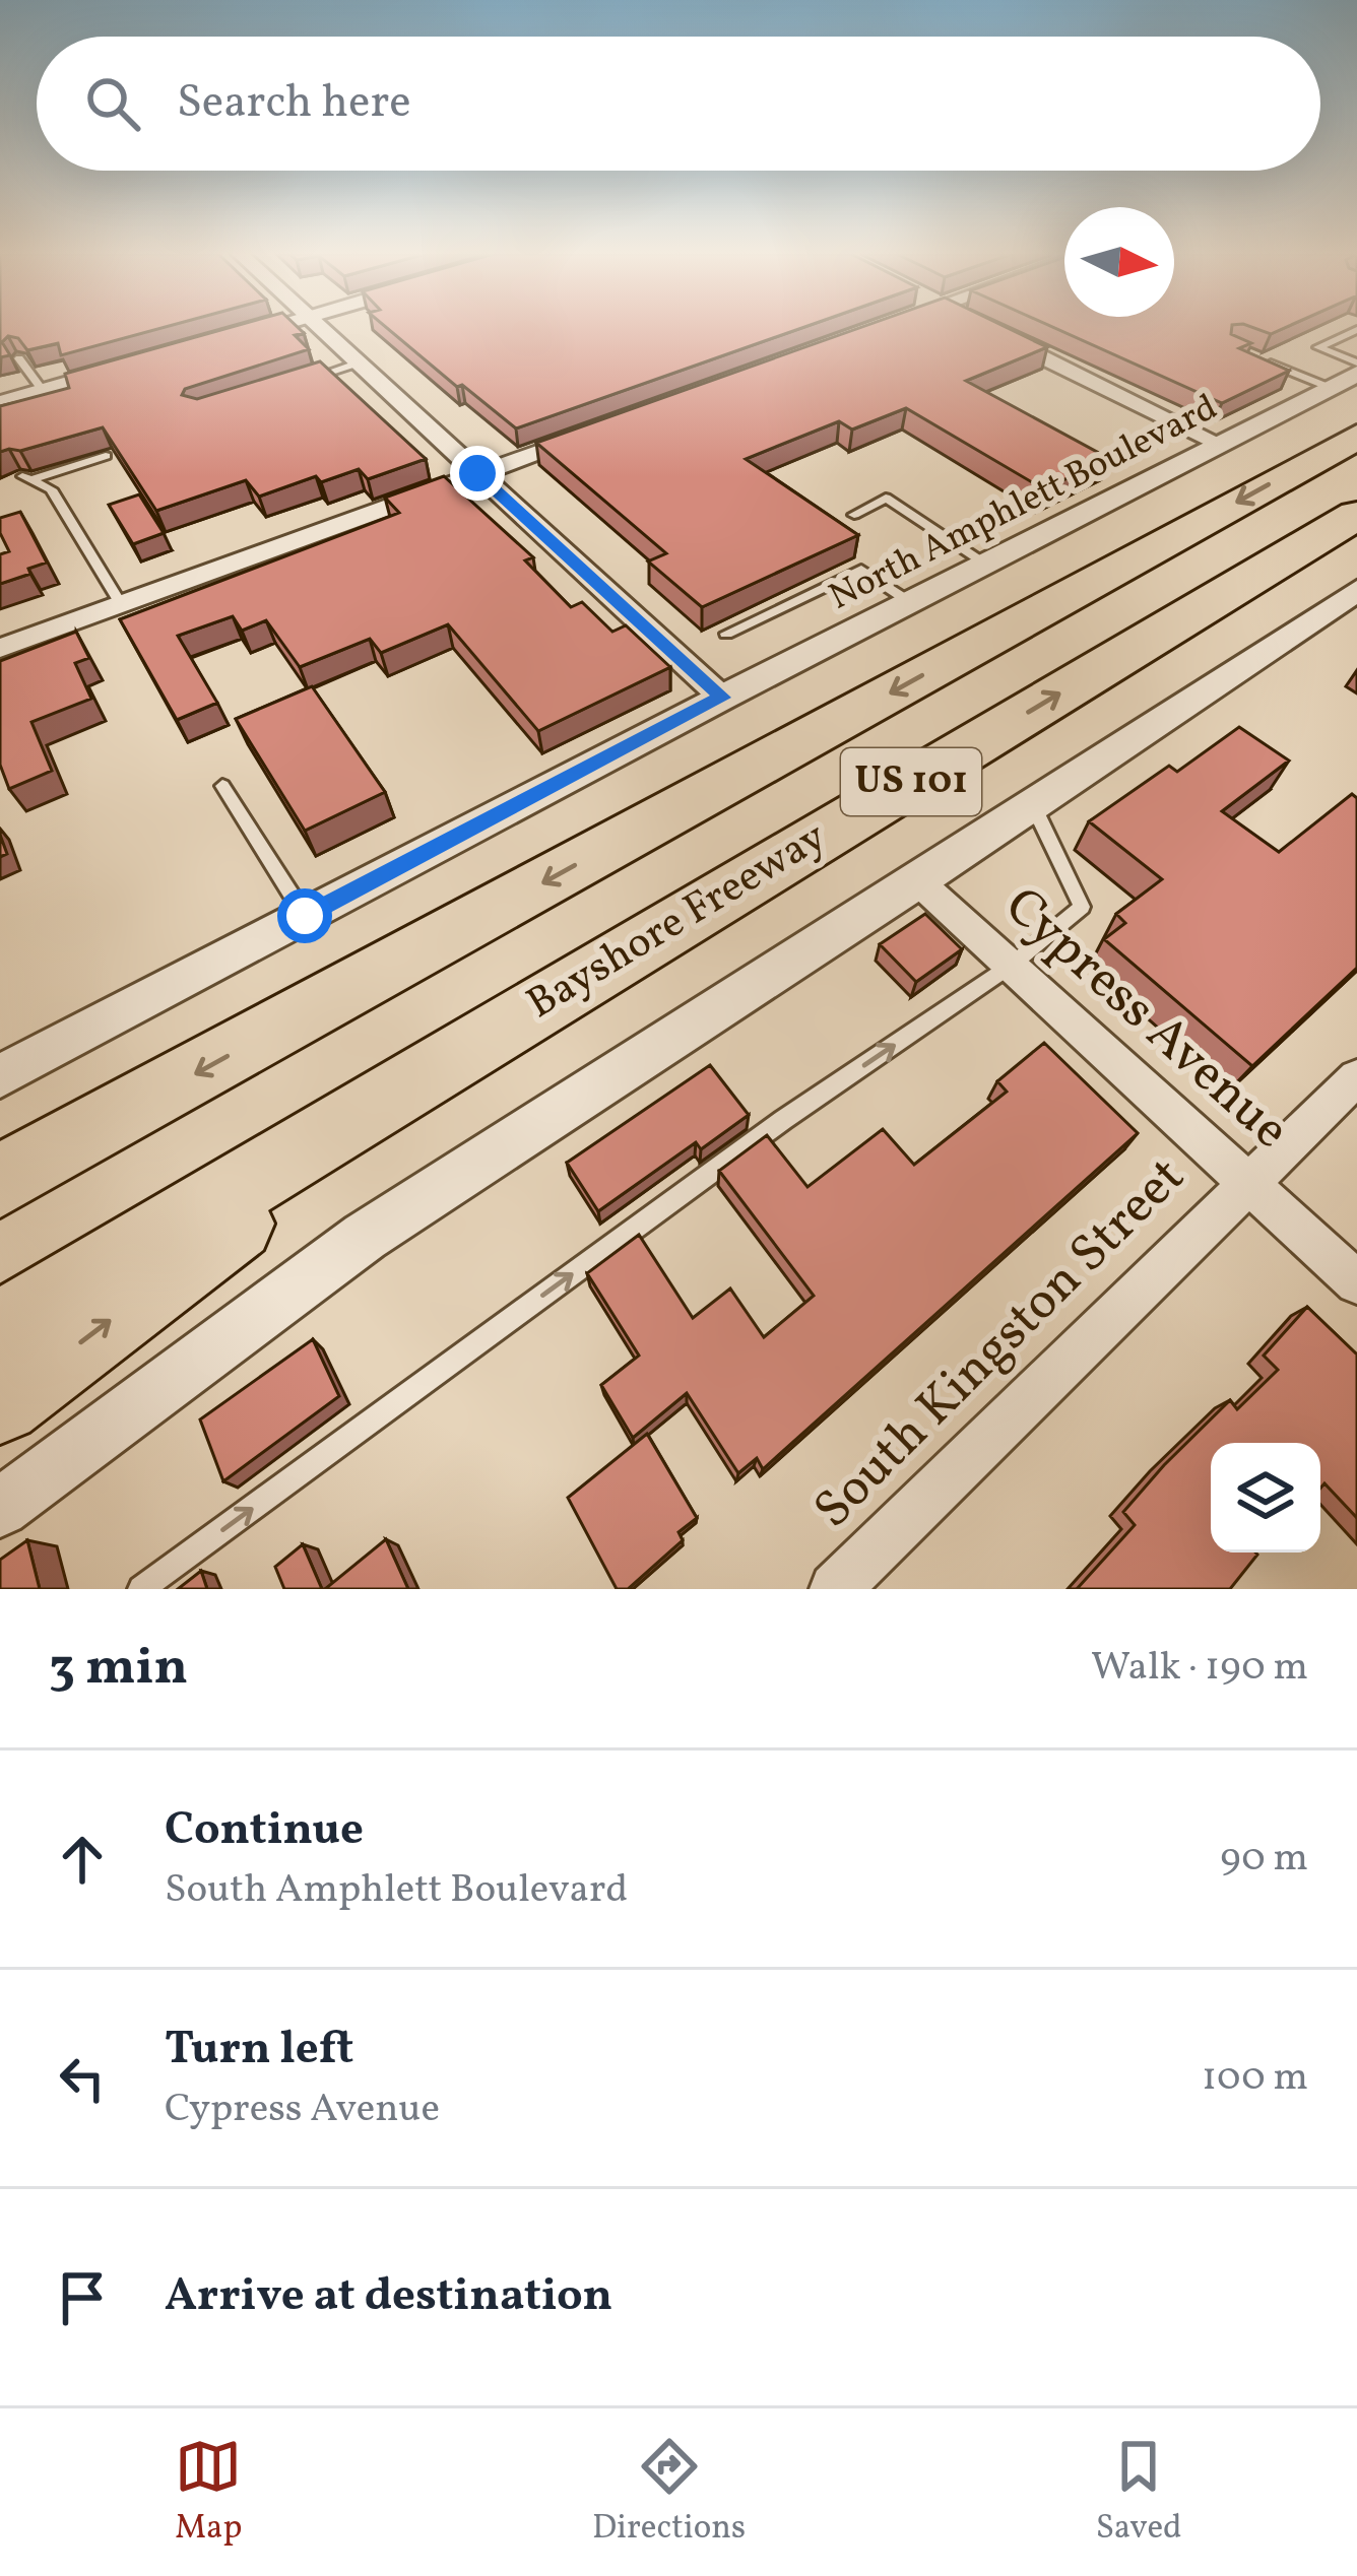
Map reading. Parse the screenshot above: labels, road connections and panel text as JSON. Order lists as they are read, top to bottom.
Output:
{
  "streets": {
    "highway": ["US 101", "Bayshore Freeway"],
    "street": ["North Amphlett Boulevard", "Cypress Avenue", "South Kingston Street"]
  },
  "crossings": [
    ["Cypress Avenue", "South Kingston Street"]
  ],
  "north": "right",
  "page": {
    "search": "Search here",
    "heading": ["3 min", "Walk · 190 m"],
    "list": [
      ["Continue", "South Amphlett Boulevard", "90 m"],
      ["Turn left", "Cypress Avenue", "100 m"],
      "Arrive at destination"
    ],
    "nav": ["Map", "Directions", "Saved"]
  }
}
